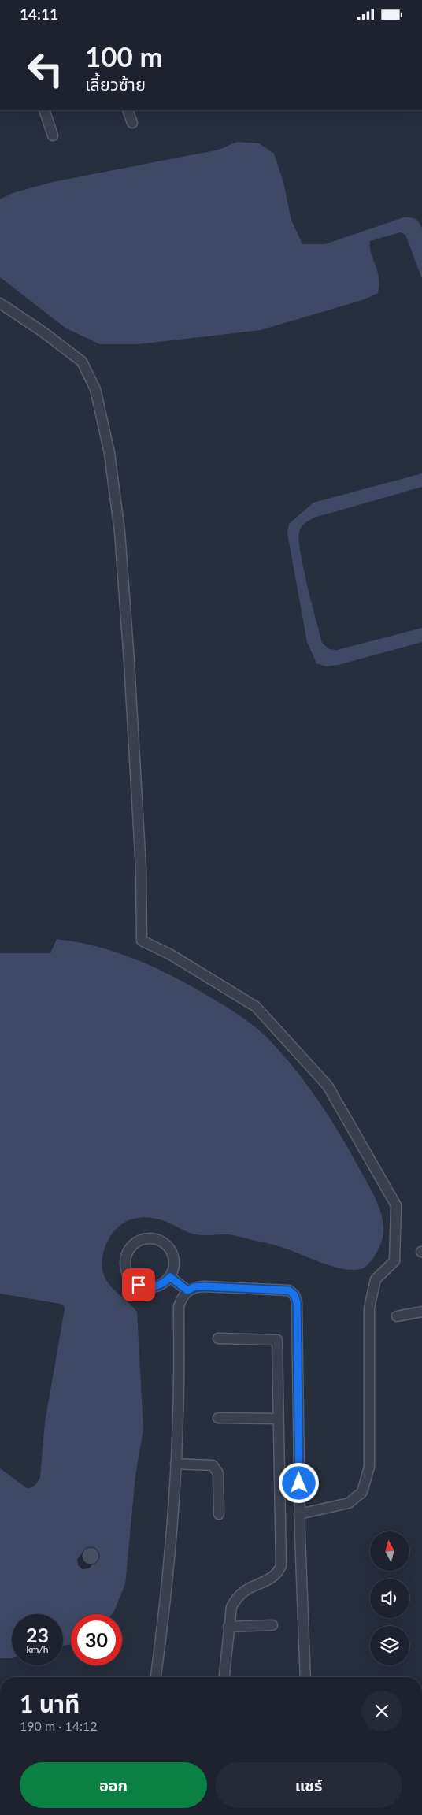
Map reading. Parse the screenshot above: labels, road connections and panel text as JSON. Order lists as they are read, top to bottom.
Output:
{
  "north": "top",
  "page": {
    "status": "14:11",
    "turn": ["100 m", "เลี้ยวซ้าย"],
    "speed": "23 km/h",
    "limit": "30",
    "heading": ["1 นาที", "190 m · 14:12"],
    "buttons": ["ออก", "แชร์"]
  }
}
